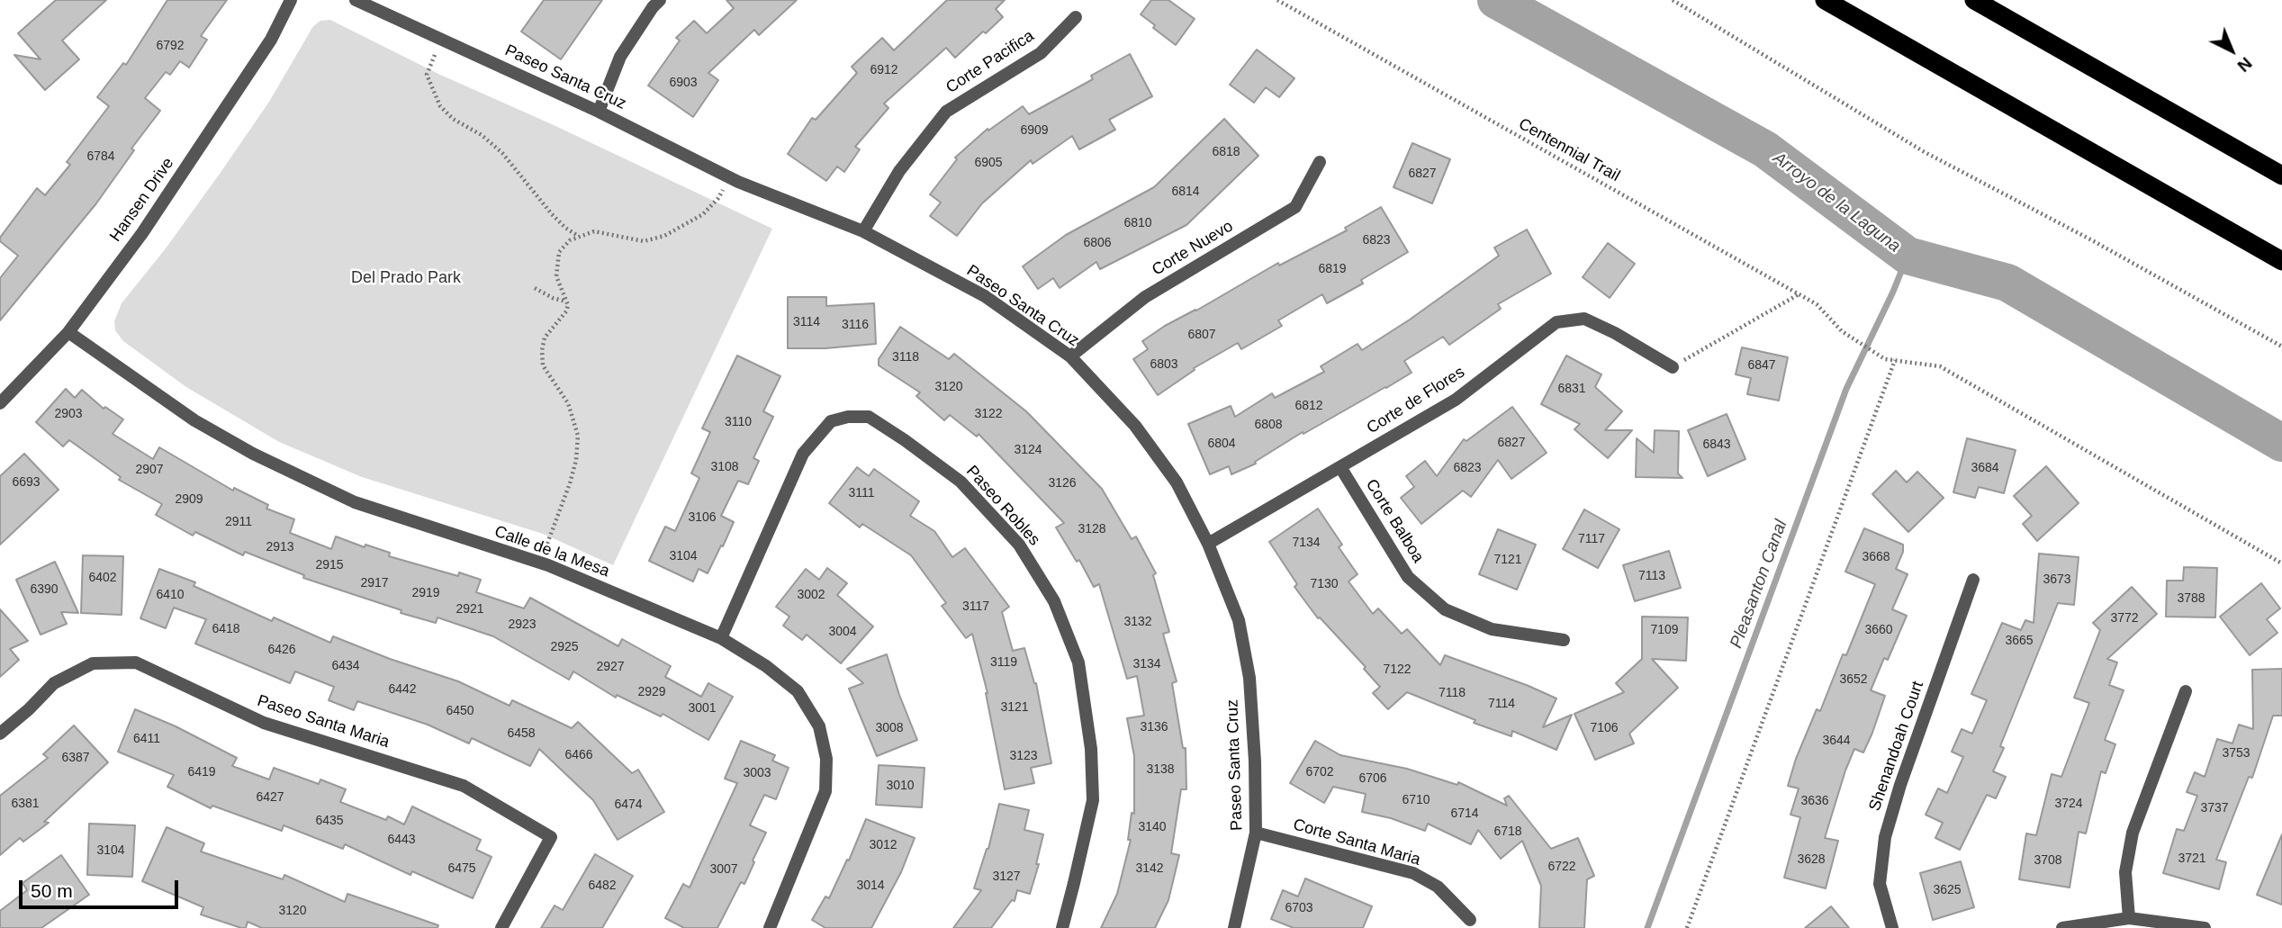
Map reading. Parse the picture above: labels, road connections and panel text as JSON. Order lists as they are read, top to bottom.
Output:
{
  "streets": {
    "street": [
      "Corte Pacifica",
      "Paseo Santa Cruz",
      "Hansen Drive",
      "Corte Nuevo",
      "Corte de Flores",
      "Paseo Robles",
      "Corte Balboa",
      "Calle de la Mesa",
      "Paseo Santa Maria",
      "Shenandoah Court",
      "Corte Santa Maria"
    ],
    "path": ["Centennial Trail"]
  },
  "crossings": [
    ["Corte Pacifica", "Paseo Santa Cruz"],
    ["Paseo Santa Cruz", "Corte Nuevo"],
    ["Paseo Santa Cruz", "Corte de Flores"],
    ["Paseo Santa Cruz", "Corte Santa Maria"],
    ["Hansen Drive", "Calle de la Mesa"],
    ["Corte de Flores", "Corte Balboa"],
    ["Paseo Robles", "Calle de la Mesa"]
  ],
  "water": ["Arroyo de la Laguna", "Pleasanton Canal"],
  "parks": ["Del Prado Park"],
  "house_numbers": [
    "6792",
    "6912",
    "6903",
    "6909",
    "6818",
    "6784",
    "6905",
    "6827",
    "6814",
    "6810",
    "6823",
    "6806",
    "6819",
    "3114",
    "3116",
    "6807",
    "3118",
    "6803",
    "6847",
    "3120",
    "6831",
    "6812",
    "2903",
    "3122",
    "3110",
    "6808",
    "6827",
    "6804",
    "6843",
    "3124",
    "3108",
    "6823",
    "3684",
    "2907",
    "6693",
    "3126",
    "3111",
    "2909",
    "3106",
    "2911",
    "3128",
    "7117",
    "7134",
    "2913",
    "3104",
    "3668",
    "7121",
    "2915",
    "7113",
    "6402",
    "3673",
    "2917",
    "7130",
    "6390",
    "2919",
    "6410",
    "3002",
    "3788",
    "3117",
    "2921",
    "3772",
    "3132",
    "2923",
    "6418",
    "7109",
    "3660",
    "3004",
    "3665",
    "2925",
    "6426",
    "3119",
    "3134",
    "6434",
    "2927",
    "7122",
    "3652",
    "6442",
    "2929",
    "7118",
    "7114",
    "3121",
    "3001",
    "6450",
    "3136",
    "3008",
    "7106",
    "6458",
    "6411",
    "3644",
    "3753",
    "6466",
    "3123",
    "6387",
    "3138",
    "6419",
    "6702",
    "3003",
    "6706",
    "3010",
    "6427",
    "6710",
    "3636",
    "6381",
    "3724",
    "6474",
    "3737",
    "6714",
    "6435",
    "3140",
    "6718",
    "6443",
    "3012",
    "3104",
    "3721",
    "3628",
    "3708",
    "6722",
    "6475",
    "3142",
    "3007",
    "3127",
    "6482",
    "3014",
    "3625",
    "6703",
    "3120"
  ],
  "scale_bar": "50 m",
  "north": "bottom right"
}
